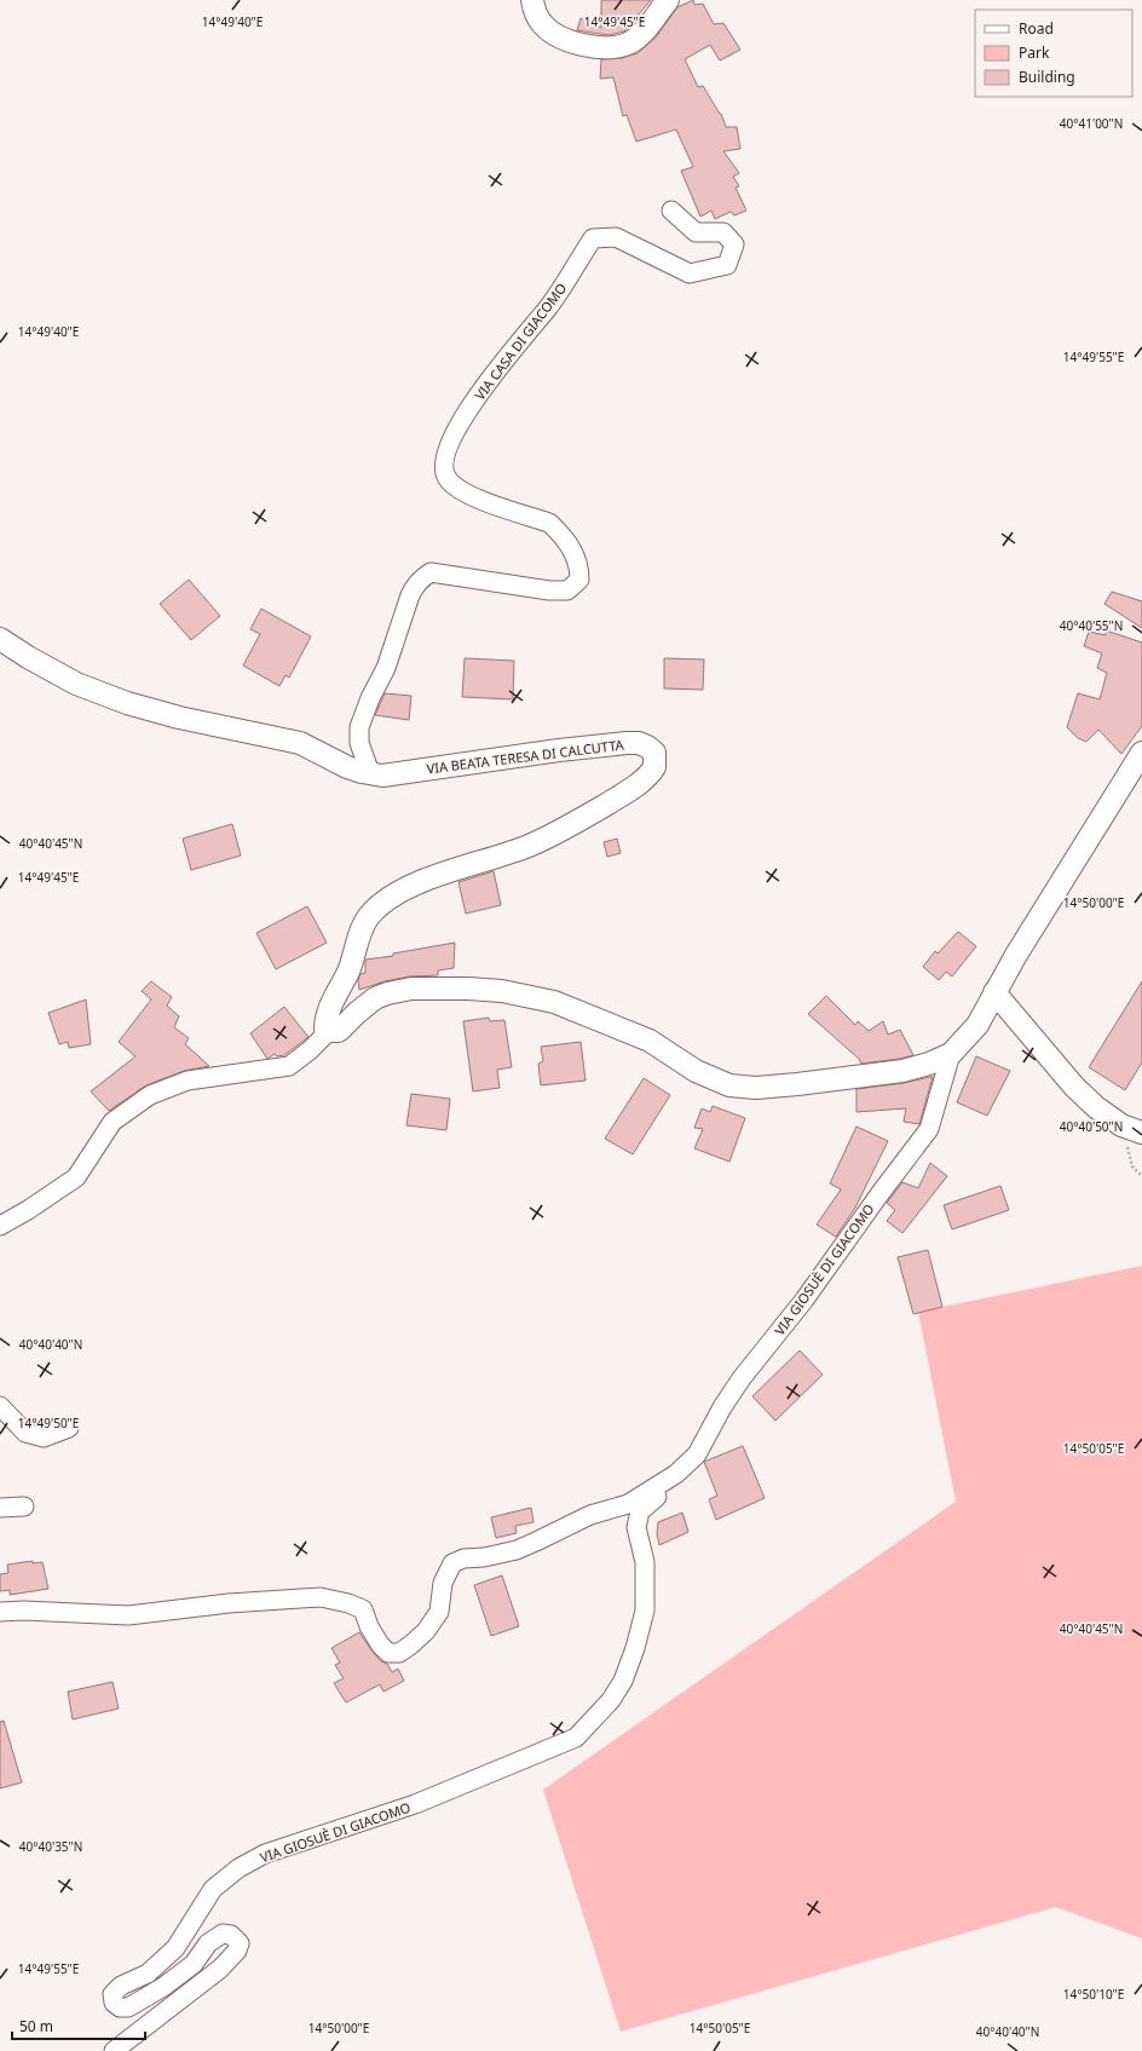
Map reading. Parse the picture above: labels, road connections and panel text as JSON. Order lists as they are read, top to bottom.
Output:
{
  "streets": {
    "street": ["VIA CASA DI GIACOMO", "VIA BEATA TERESA DI CALCUTTA", "VIA GIOSUÈ DI GIACOMO"]
  },
  "crossings": [
    ["VIA CASA DI GIACOMO", "VIA BEATA TERESA DI CALCUTTA"]
  ],
  "legend": ["Road", "Park", "Building"],
  "scale_bar": "50 m",
  "coordinates": [
    "14°49'40\"E",
    "14°49'45\"E",
    "40°41'00\"N",
    "14°49'55\"E",
    "40°40'55\"N",
    "40°40'45\"N",
    "14°50'00\"E",
    "40°40'50\"N",
    "40°40'40\"N",
    "14°49'50\"E",
    "14°50'05\"E",
    "40°40'35\"N",
    "14°50'10\"E"
  ]
}
